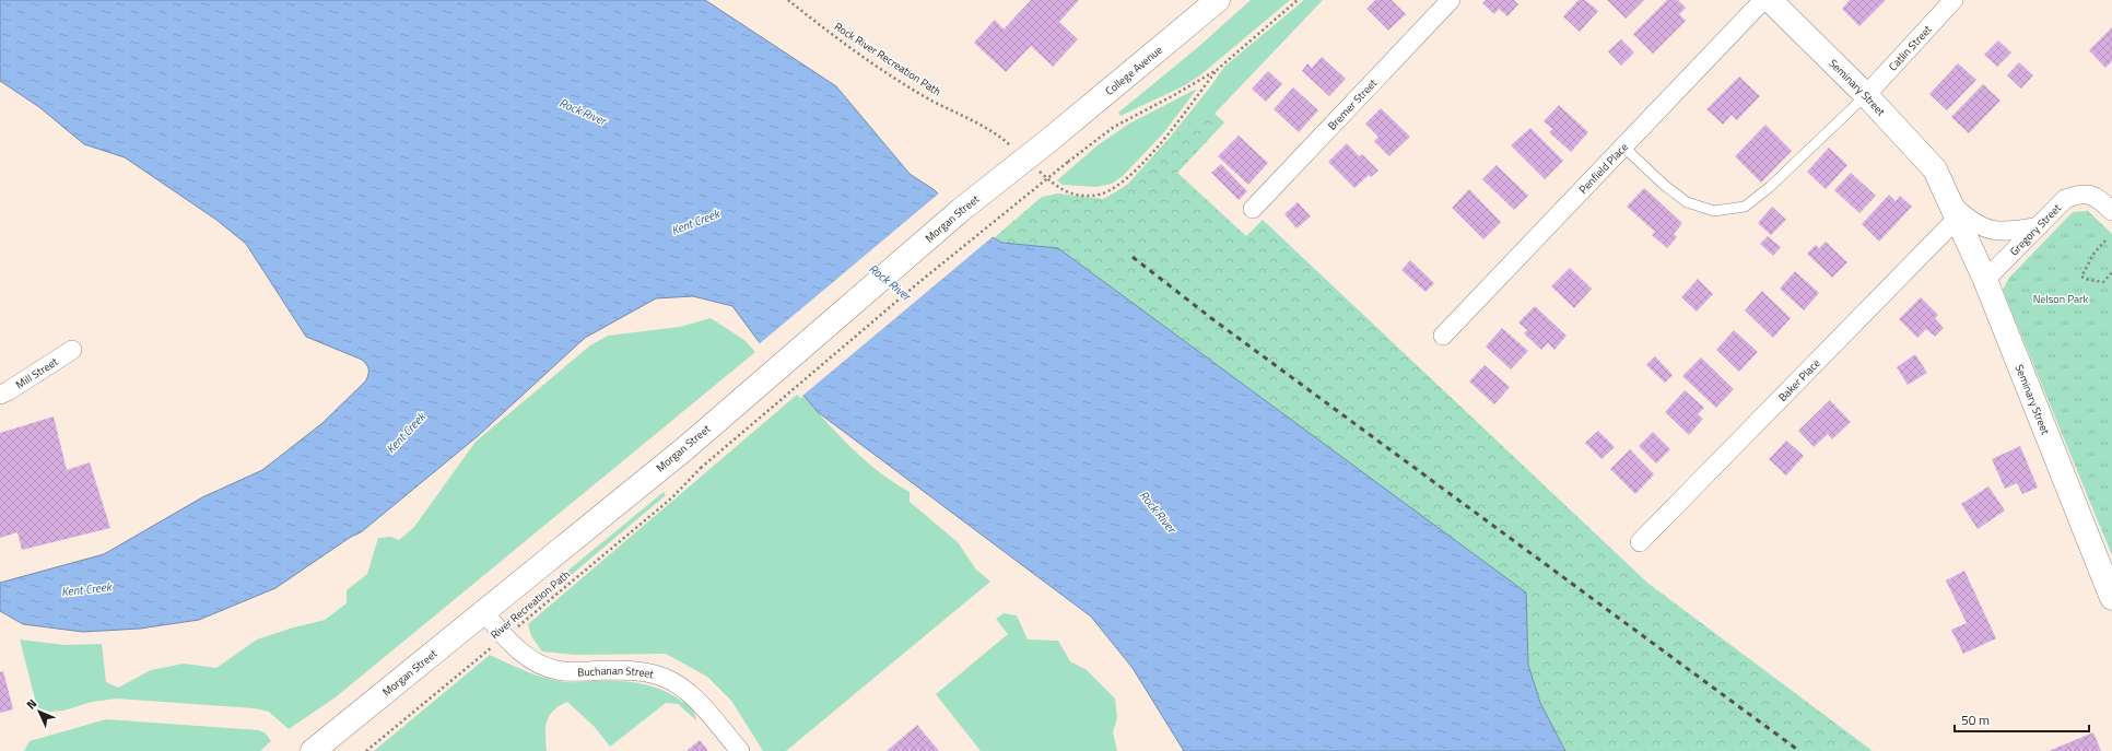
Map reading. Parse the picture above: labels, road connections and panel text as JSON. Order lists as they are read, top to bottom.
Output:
{
  "streets": {
    "main road": ["College Avenue", "Seminary Street", "Morgan Street"],
    "street": [
      "Catlin Street",
      "Bremer Street",
      "Penfield Place",
      "Gregory Street",
      "Mill Street",
      "Baker Place",
      "Buchanan Street"
    ],
    "path": ["Rock River Recreation Path", "River Recreation Path"]
  },
  "crossings": [
    ["Catlin Street", "Seminary Street"],
    ["College Avenue", "Morgan Street"],
    ["Seminary Street", "Gregory Street"],
    ["Seminary Street", "Baker Place"],
    ["Morgan Street", "Buchanan Street"],
    ["River Recreation Path", "Buchanan Street"]
  ],
  "water": ["Rock River", "Kent Creek"],
  "parks": ["Nelson Park"],
  "scale_bar": "50 m",
  "north": "top left"
}
